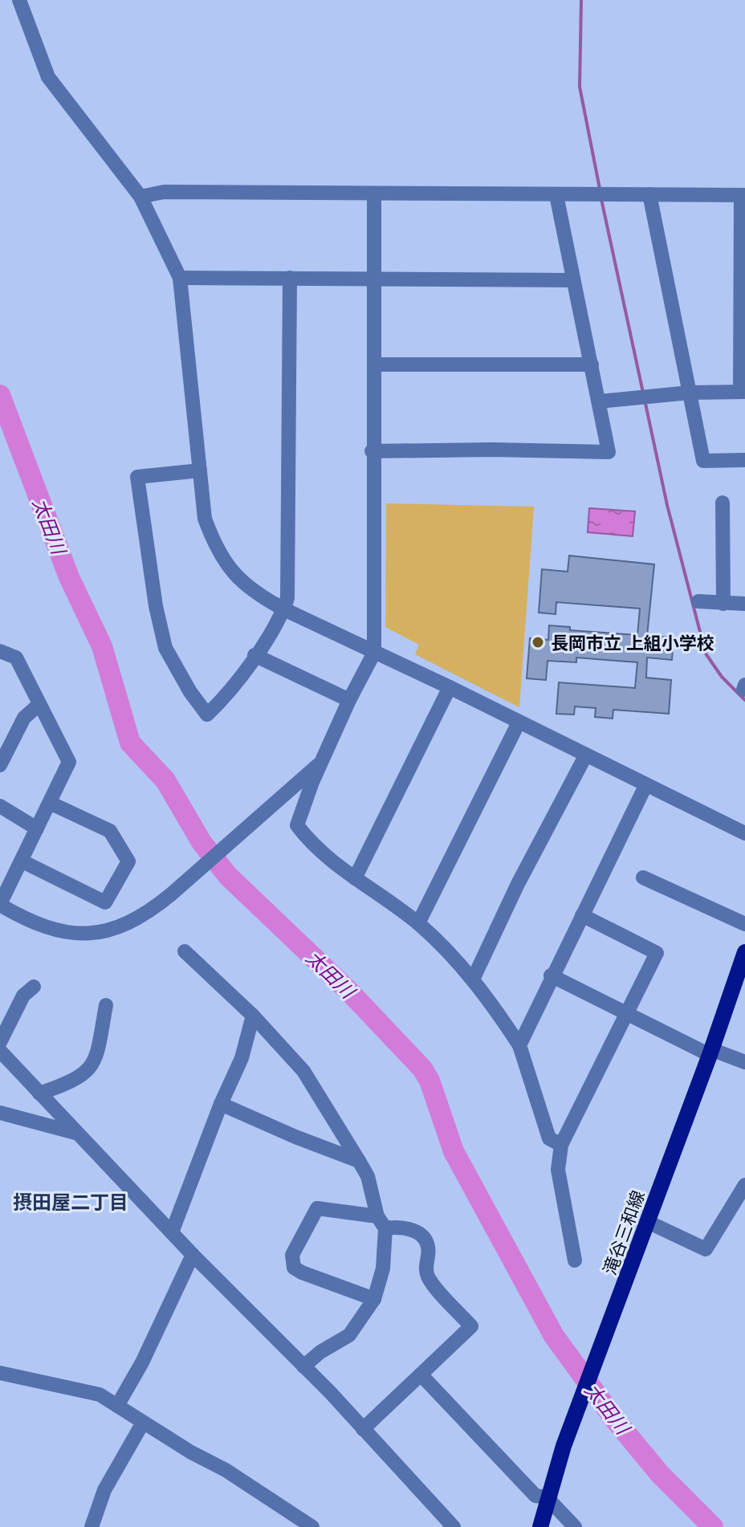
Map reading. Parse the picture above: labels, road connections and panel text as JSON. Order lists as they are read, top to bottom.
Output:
{
  "streets": {
    "main road": ["滝谷三和線"]
  },
  "districts": ["摂田屋二丁目"],
  "water": ["太田川"],
  "places": ["長岡市立 上組小学校"]
}
